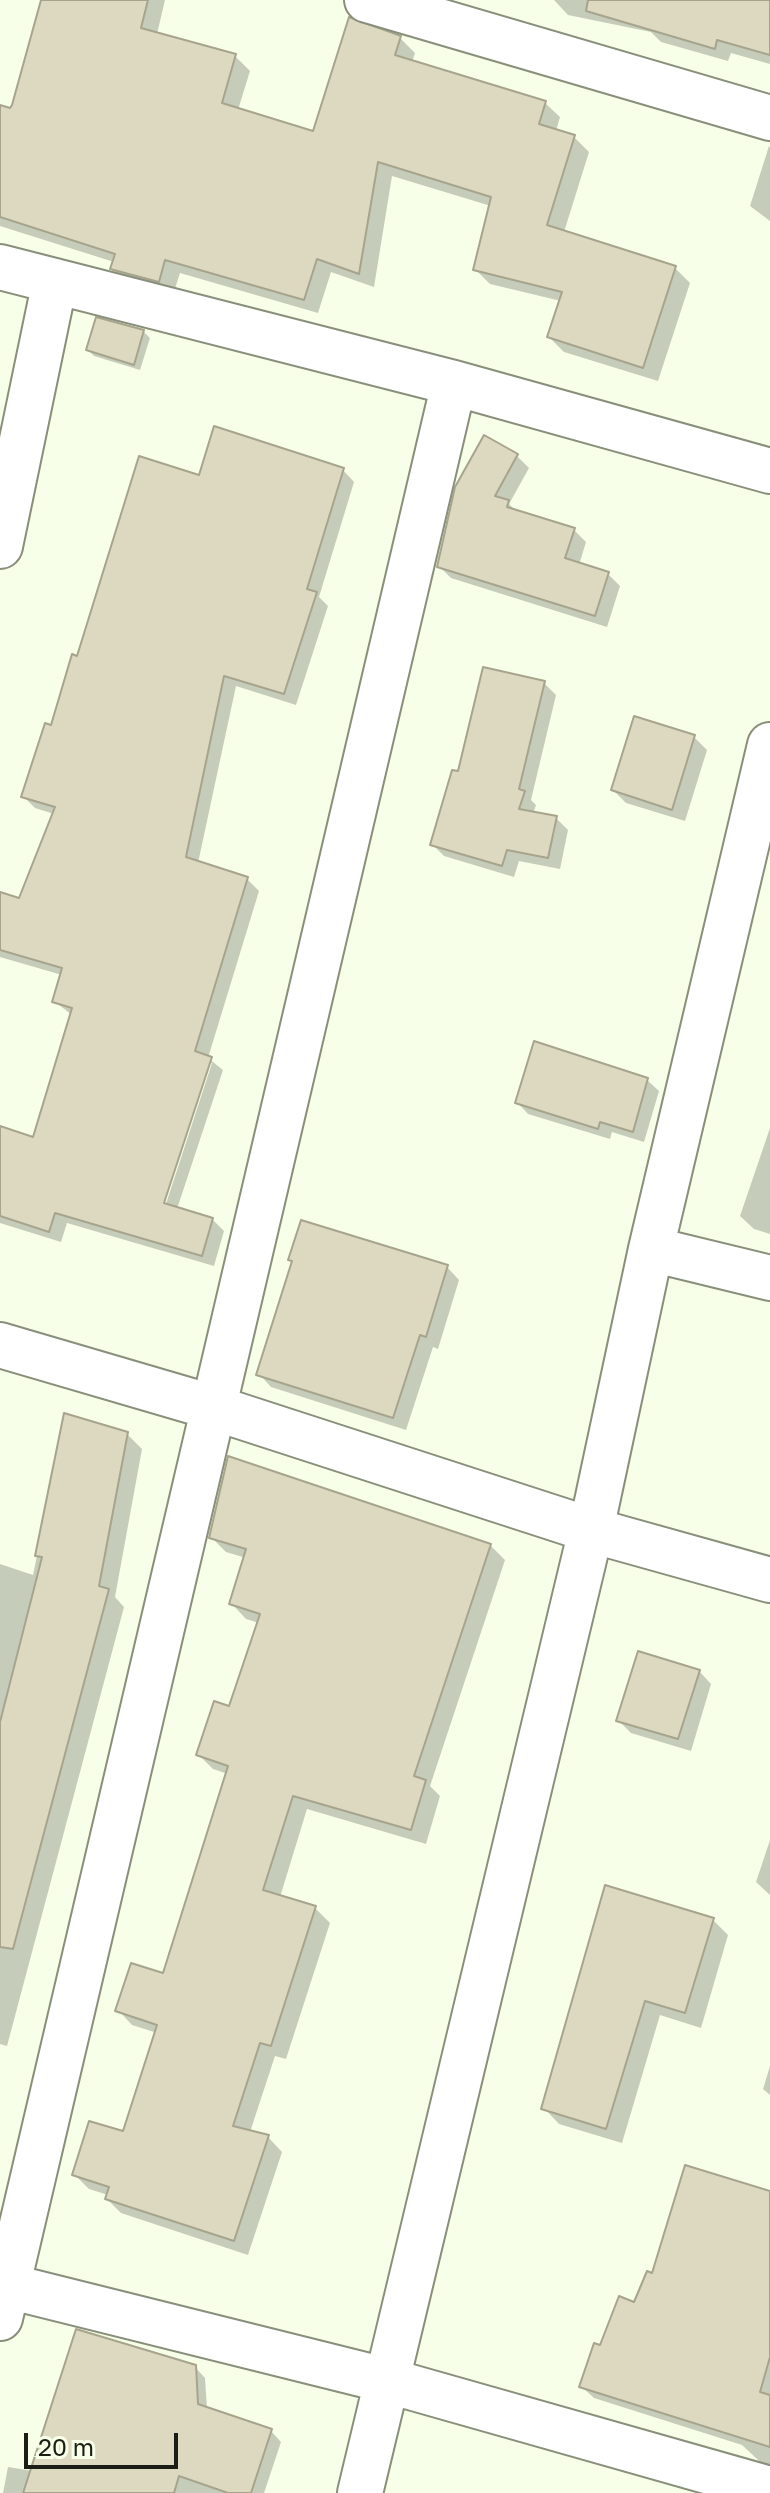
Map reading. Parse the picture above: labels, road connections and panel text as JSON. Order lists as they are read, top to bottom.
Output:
{
  "scale_bar": "20 m"
}
